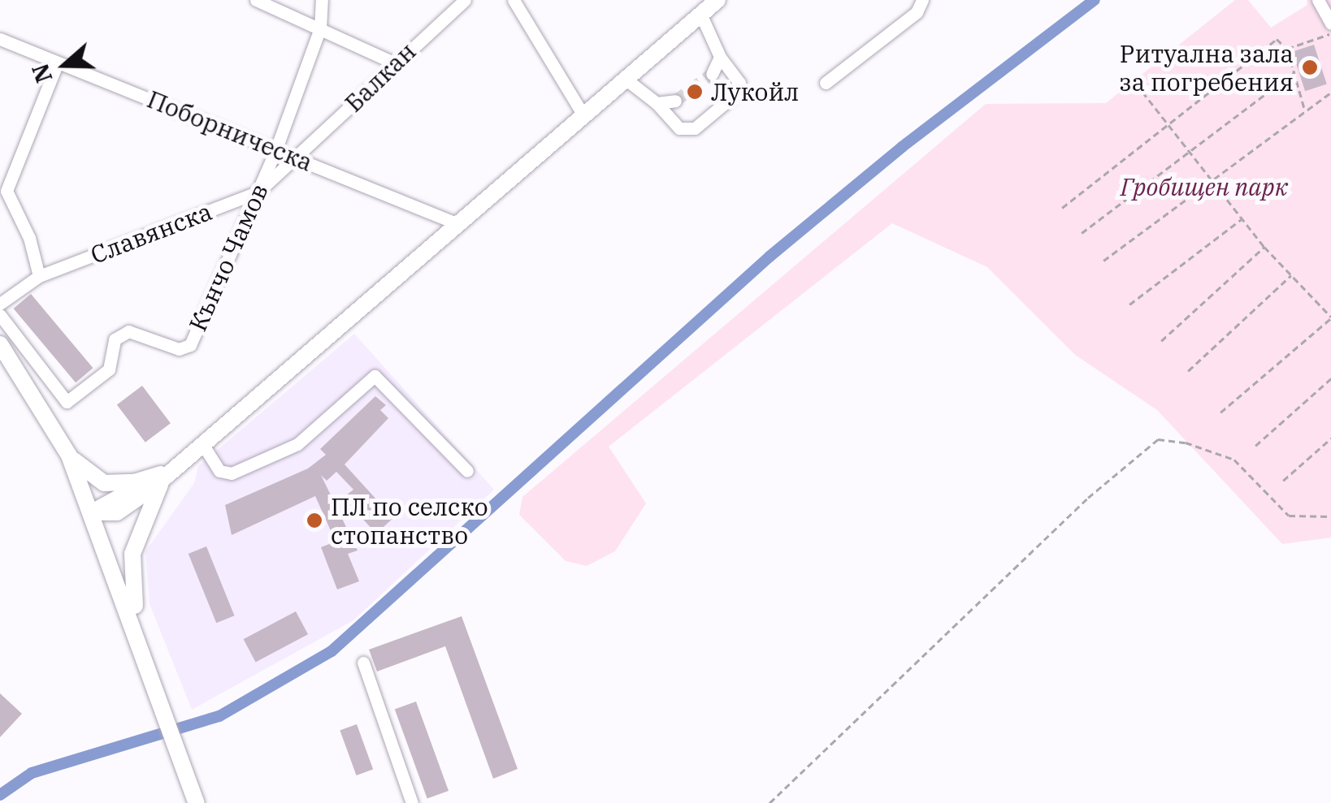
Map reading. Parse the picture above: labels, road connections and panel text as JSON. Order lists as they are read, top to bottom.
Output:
{
  "streets": {
    "street": [
      "Балкан",
      "Поборническа",
      "Славянска",
      "Кънчо Чамов"
    ]
  },
  "crossings": [
    ["Балкан", "Поборническа"],
    ["Балкан", "Славянска"],
    ["Поборническа", "Славянска"],
    ["Поборническа", "Кънчо Чамов"],
    ["Славянска", "Кънчо Чамов"]
  ],
  "parks": ["Гробищен парк"],
  "places": ["Ритуална зала за погребения", "Лукойл", "ПЛ по селско стопанство"],
  "north": "left"
}
